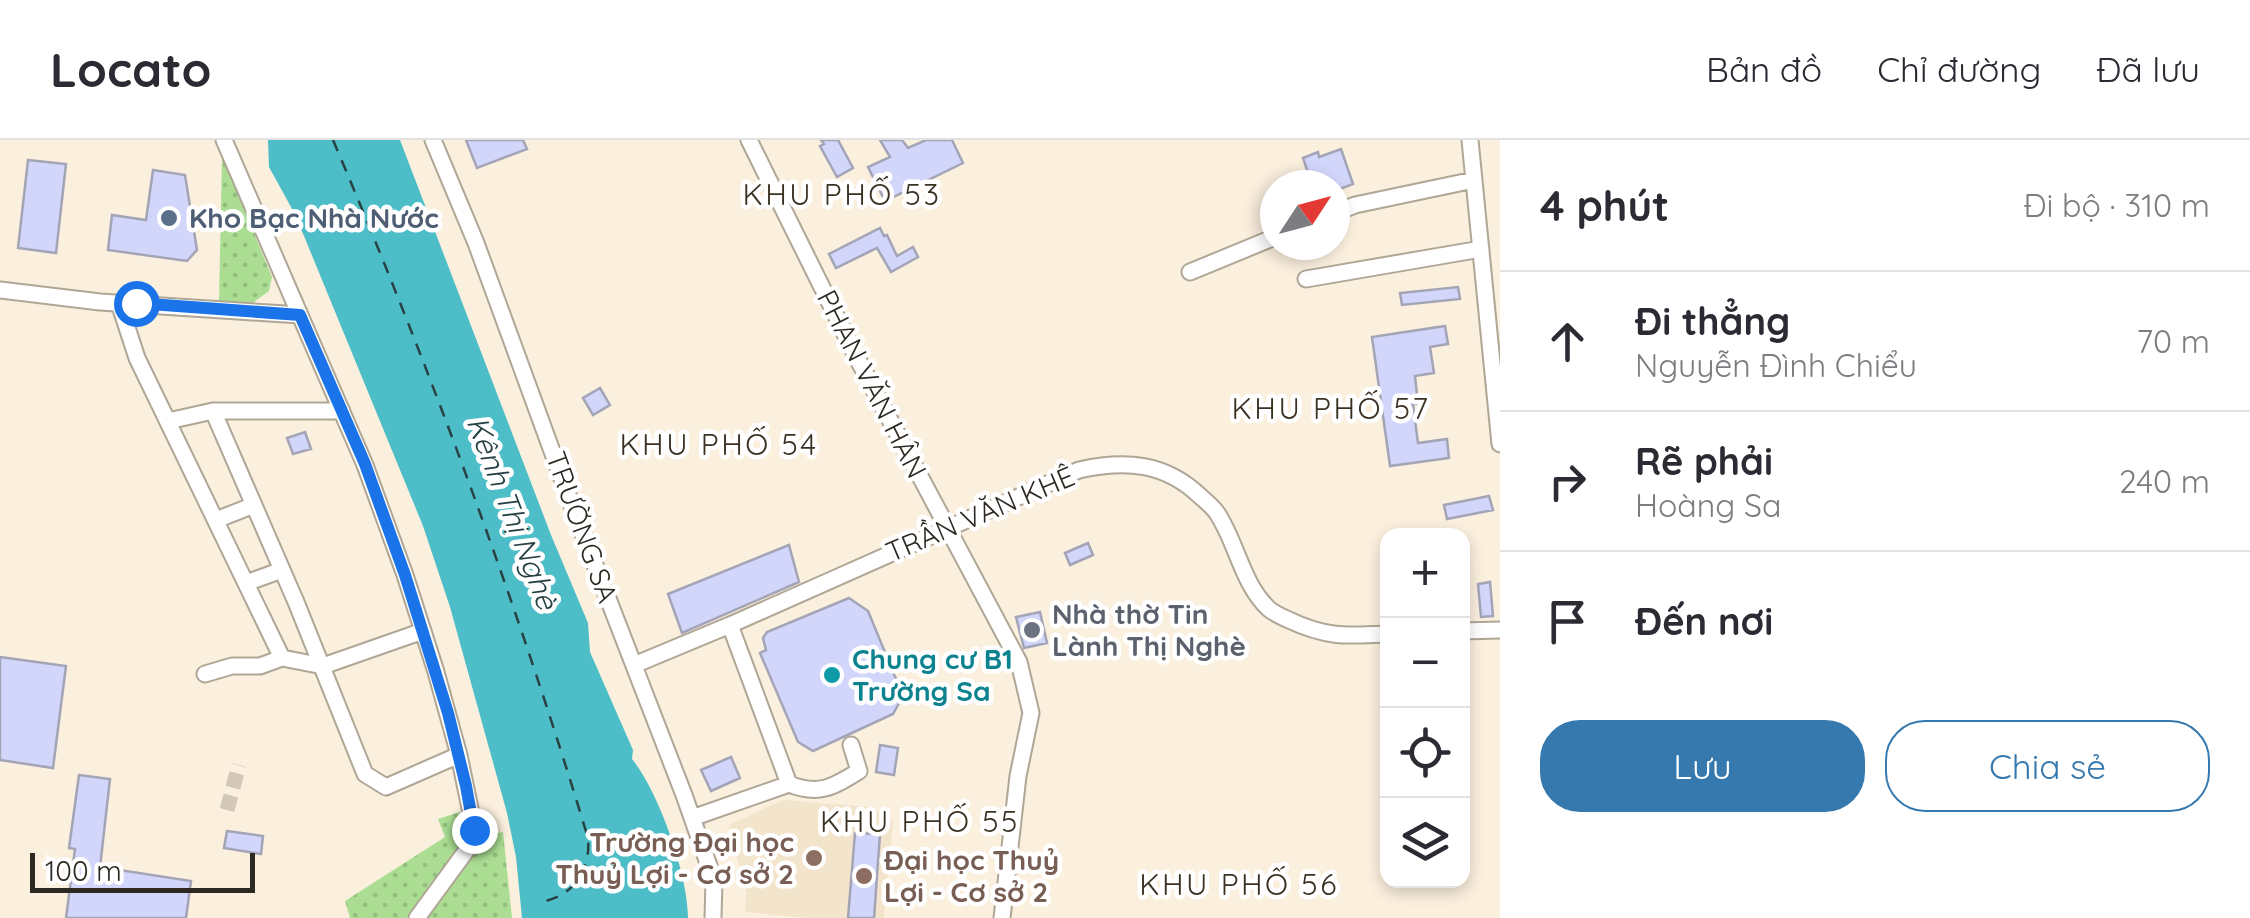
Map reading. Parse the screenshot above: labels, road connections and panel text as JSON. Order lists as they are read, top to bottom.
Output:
{
  "streets": {
    "street": ["PHAN VĂN HÂN", "TRẦN VĂN KHÊ", "TRƯỜNG SA"]
  },
  "crossings": [
    ["PHAN VĂN HÂN", "TRẦN VĂN KHÊ"],
    ["TRẦN VĂN KHÊ", "TRƯỜNG SA"]
  ],
  "districts": [
    "KHU PHỐ 53",
    "KHU PHỐ 57",
    "KHU PHỐ 54",
    "KHU PHỐ 55",
    "KHU PHỐ 56"
  ],
  "water": ["Kênh Thị Nghè"],
  "places": [
    "Kho Bạc Nhà Nước",
    "Nhà thờ Tin Lành Thị Nghè",
    "Chung cư B1 Trường Sa",
    "Trường Đại học Thuỷ Lợi - Cơ sở 2",
    "Đại học Thuỷ Lợi - Cơ sở 2"
  ],
  "scale_bar": "100 m",
  "north": "top right",
  "page": {
    "header": "Locato",
    "nav": ["Bản đồ", "Chỉ đường", "Đã lưu"],
    "heading": ["4 phút", "Đi bộ · 310 m"],
    "list": [
      ["Đi thẳng", "Nguyễn Đình Chiểu", "70 m"],
      ["Rẽ phải", "Hoàng Sa", "240 m"],
      "Đến nơi"
    ],
    "map_buttons": ["+", "−"],
    "buttons": ["Lưu", "Chia sẻ"],
    "scale": "100 m"
  }
}
